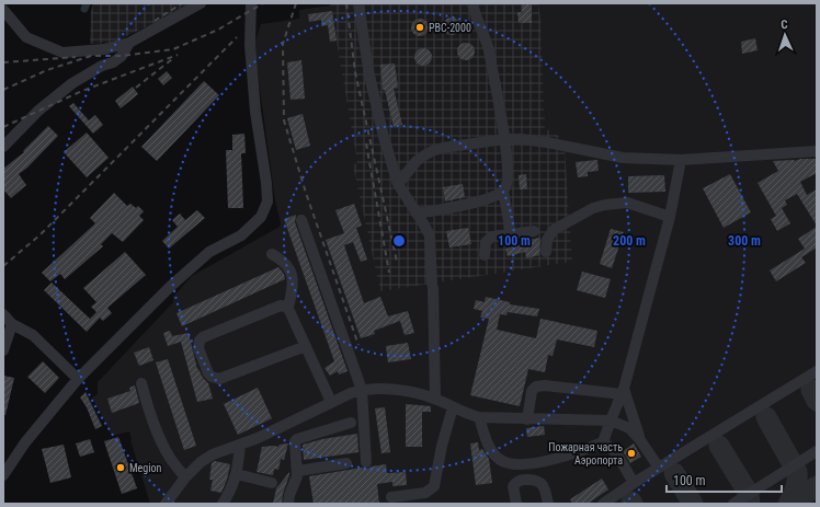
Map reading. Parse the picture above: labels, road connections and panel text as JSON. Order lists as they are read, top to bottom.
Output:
{
  "places": ["РВС-2000", "Пожарная часть Аэропорта", "Megion"],
  "scale_bar": "100 m",
  "north": "top",
  "rings": ["100 m", "200 m", "300 m"]
}
